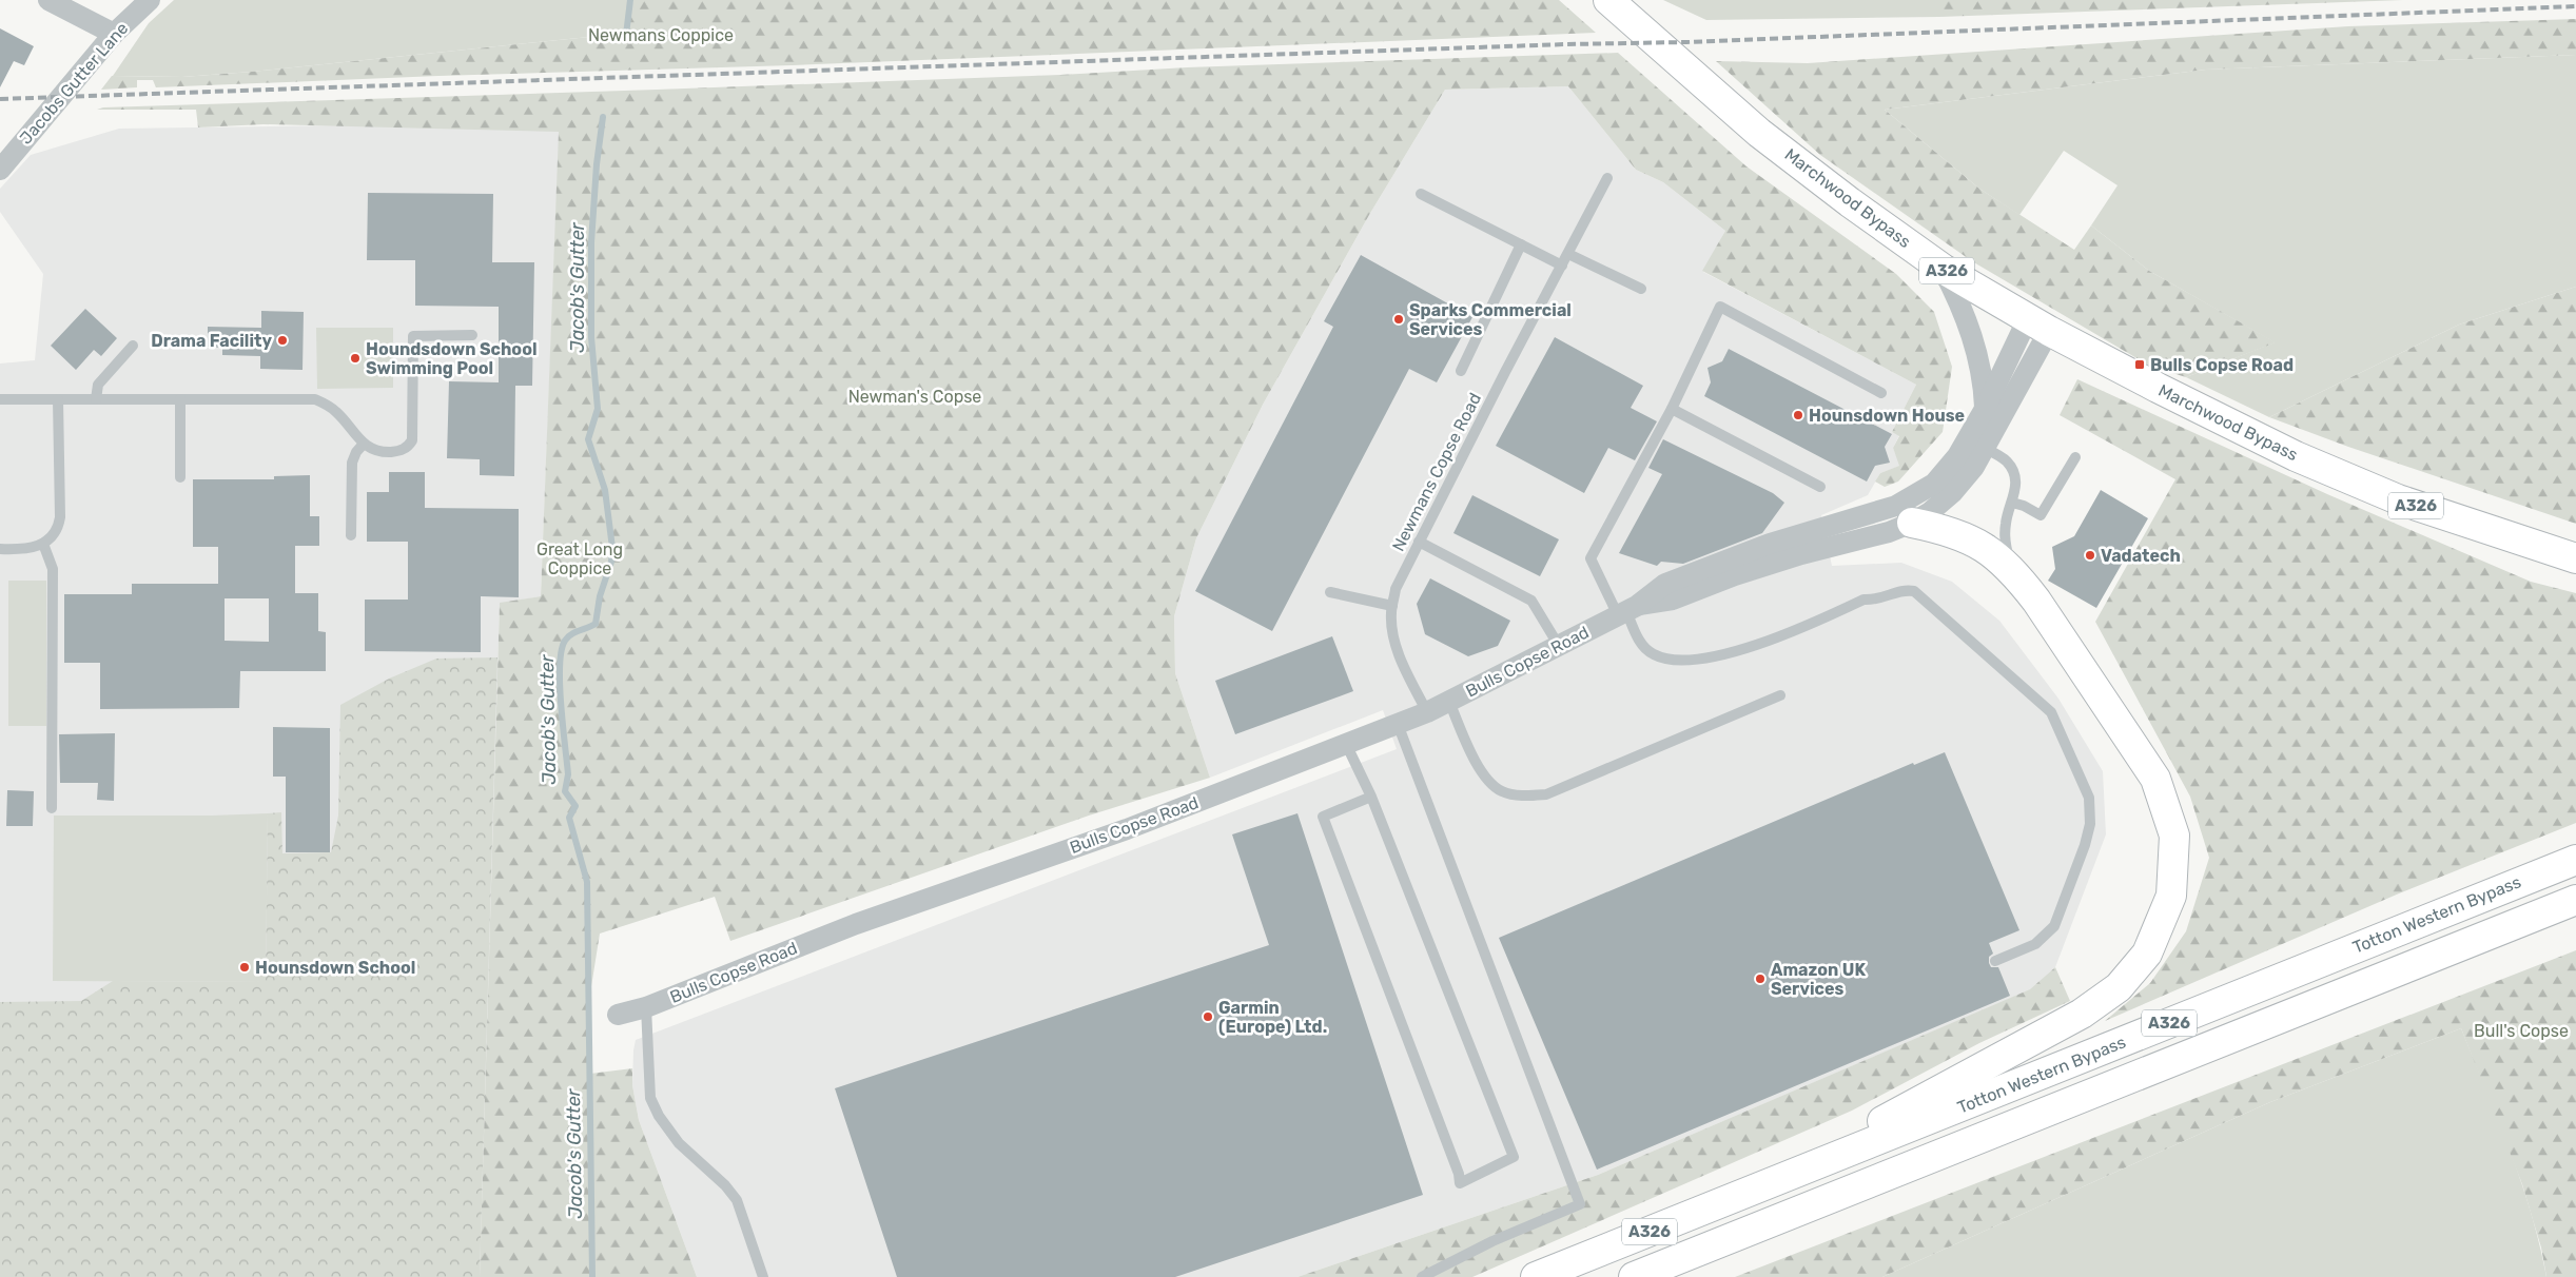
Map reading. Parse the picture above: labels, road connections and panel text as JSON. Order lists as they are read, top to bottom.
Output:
{
  "streets": {
    "main road": ["Marchwood Bypass", "A326", "Totton Western Bypass"],
    "street": ["Jacobs Gutter Lane", "Bulls Copse Road"],
    "lane": ["Newmans Copse Road"]
  },
  "crossings": [
    ["Marchwood Bypass", "Bulls Copse Road"],
    ["Newmans Copse Road", "Bulls Copse Road"]
  ],
  "water": ["Jacob's Gutter"],
  "parks": [
    "Newmans Coppice",
    "Newman's Copse",
    "Great Long Coppice",
    "Bull's Copse"
  ],
  "places": {
    "other": [
      "Sparks Commercial Services",
      "Drama Facility",
      "Houndsdown School Swimming Pool",
      "Hounsdown House",
      "Vadatech",
      "Hounsdown School",
      "Amazon UK Services",
      "Garmin (Europe) Ltd."
    ],
    "transit": ["Bulls Copse Road"]
  }
}
